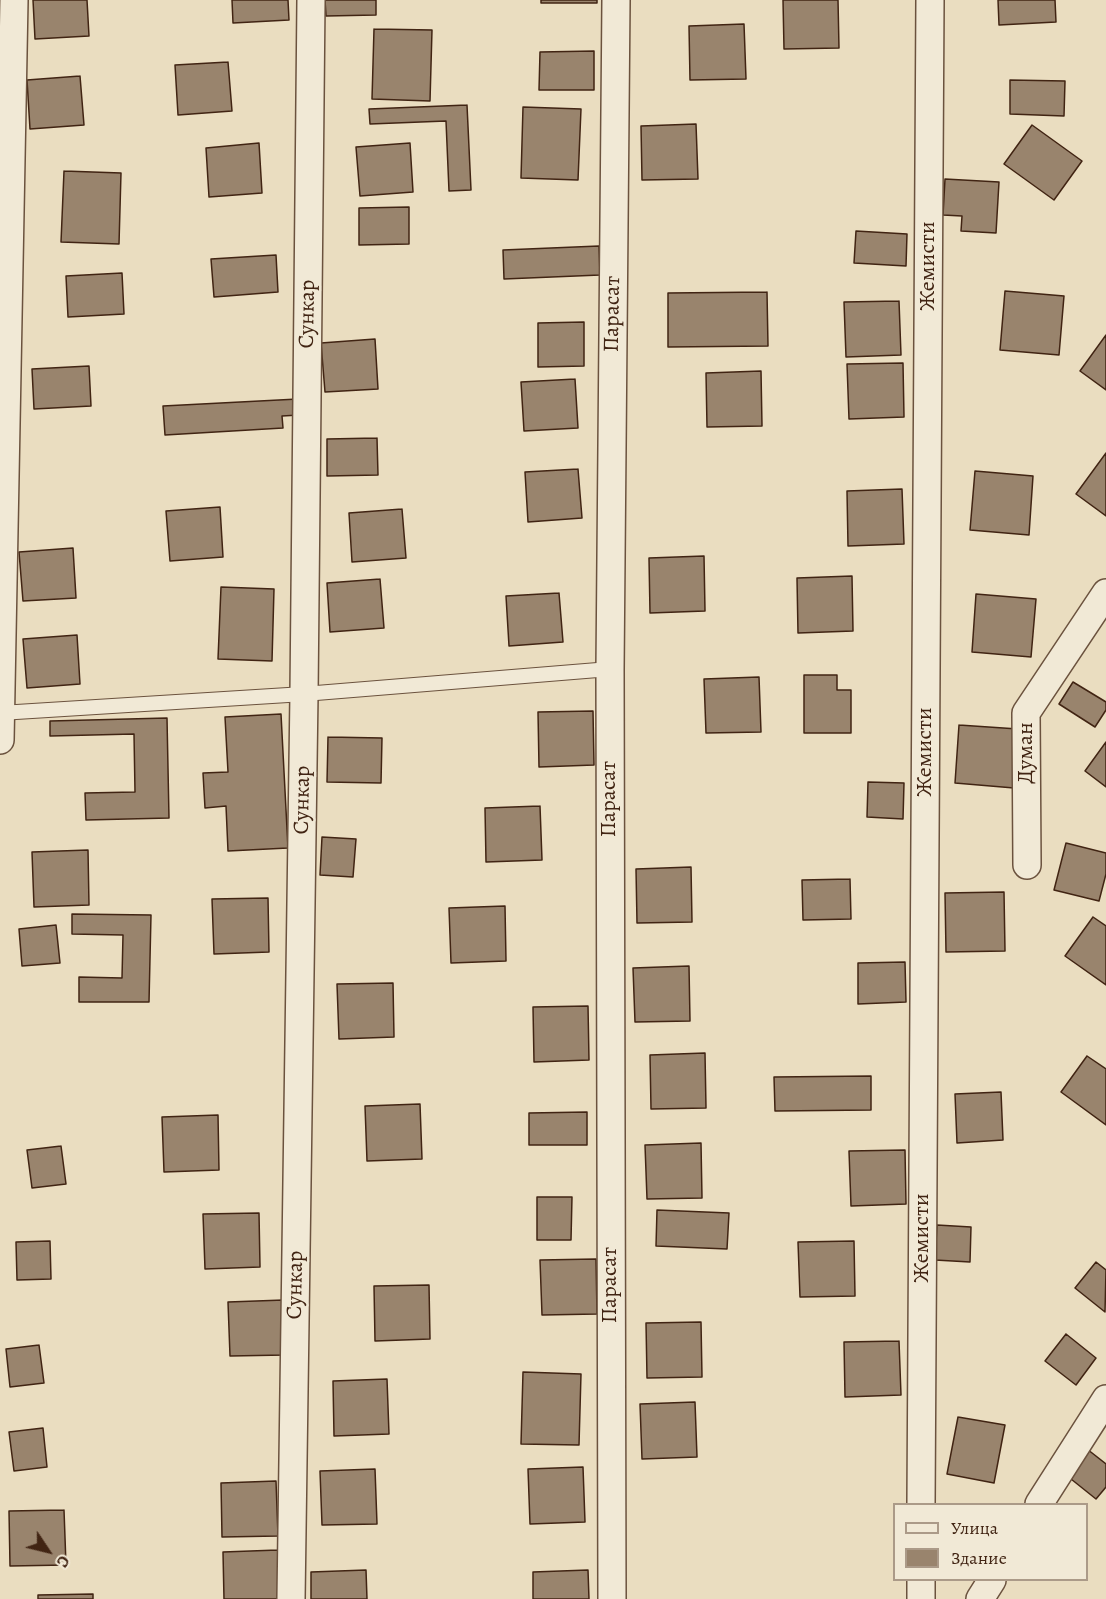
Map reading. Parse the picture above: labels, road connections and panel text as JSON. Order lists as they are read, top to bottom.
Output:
{
  "streets": {
    "street": [
      "Жемисти",
      "Сункар",
      "Парасат",
      "Думан"
    ]
  },
  "legend": ["Улица", "Здание"],
  "north": "bottom right"
}
